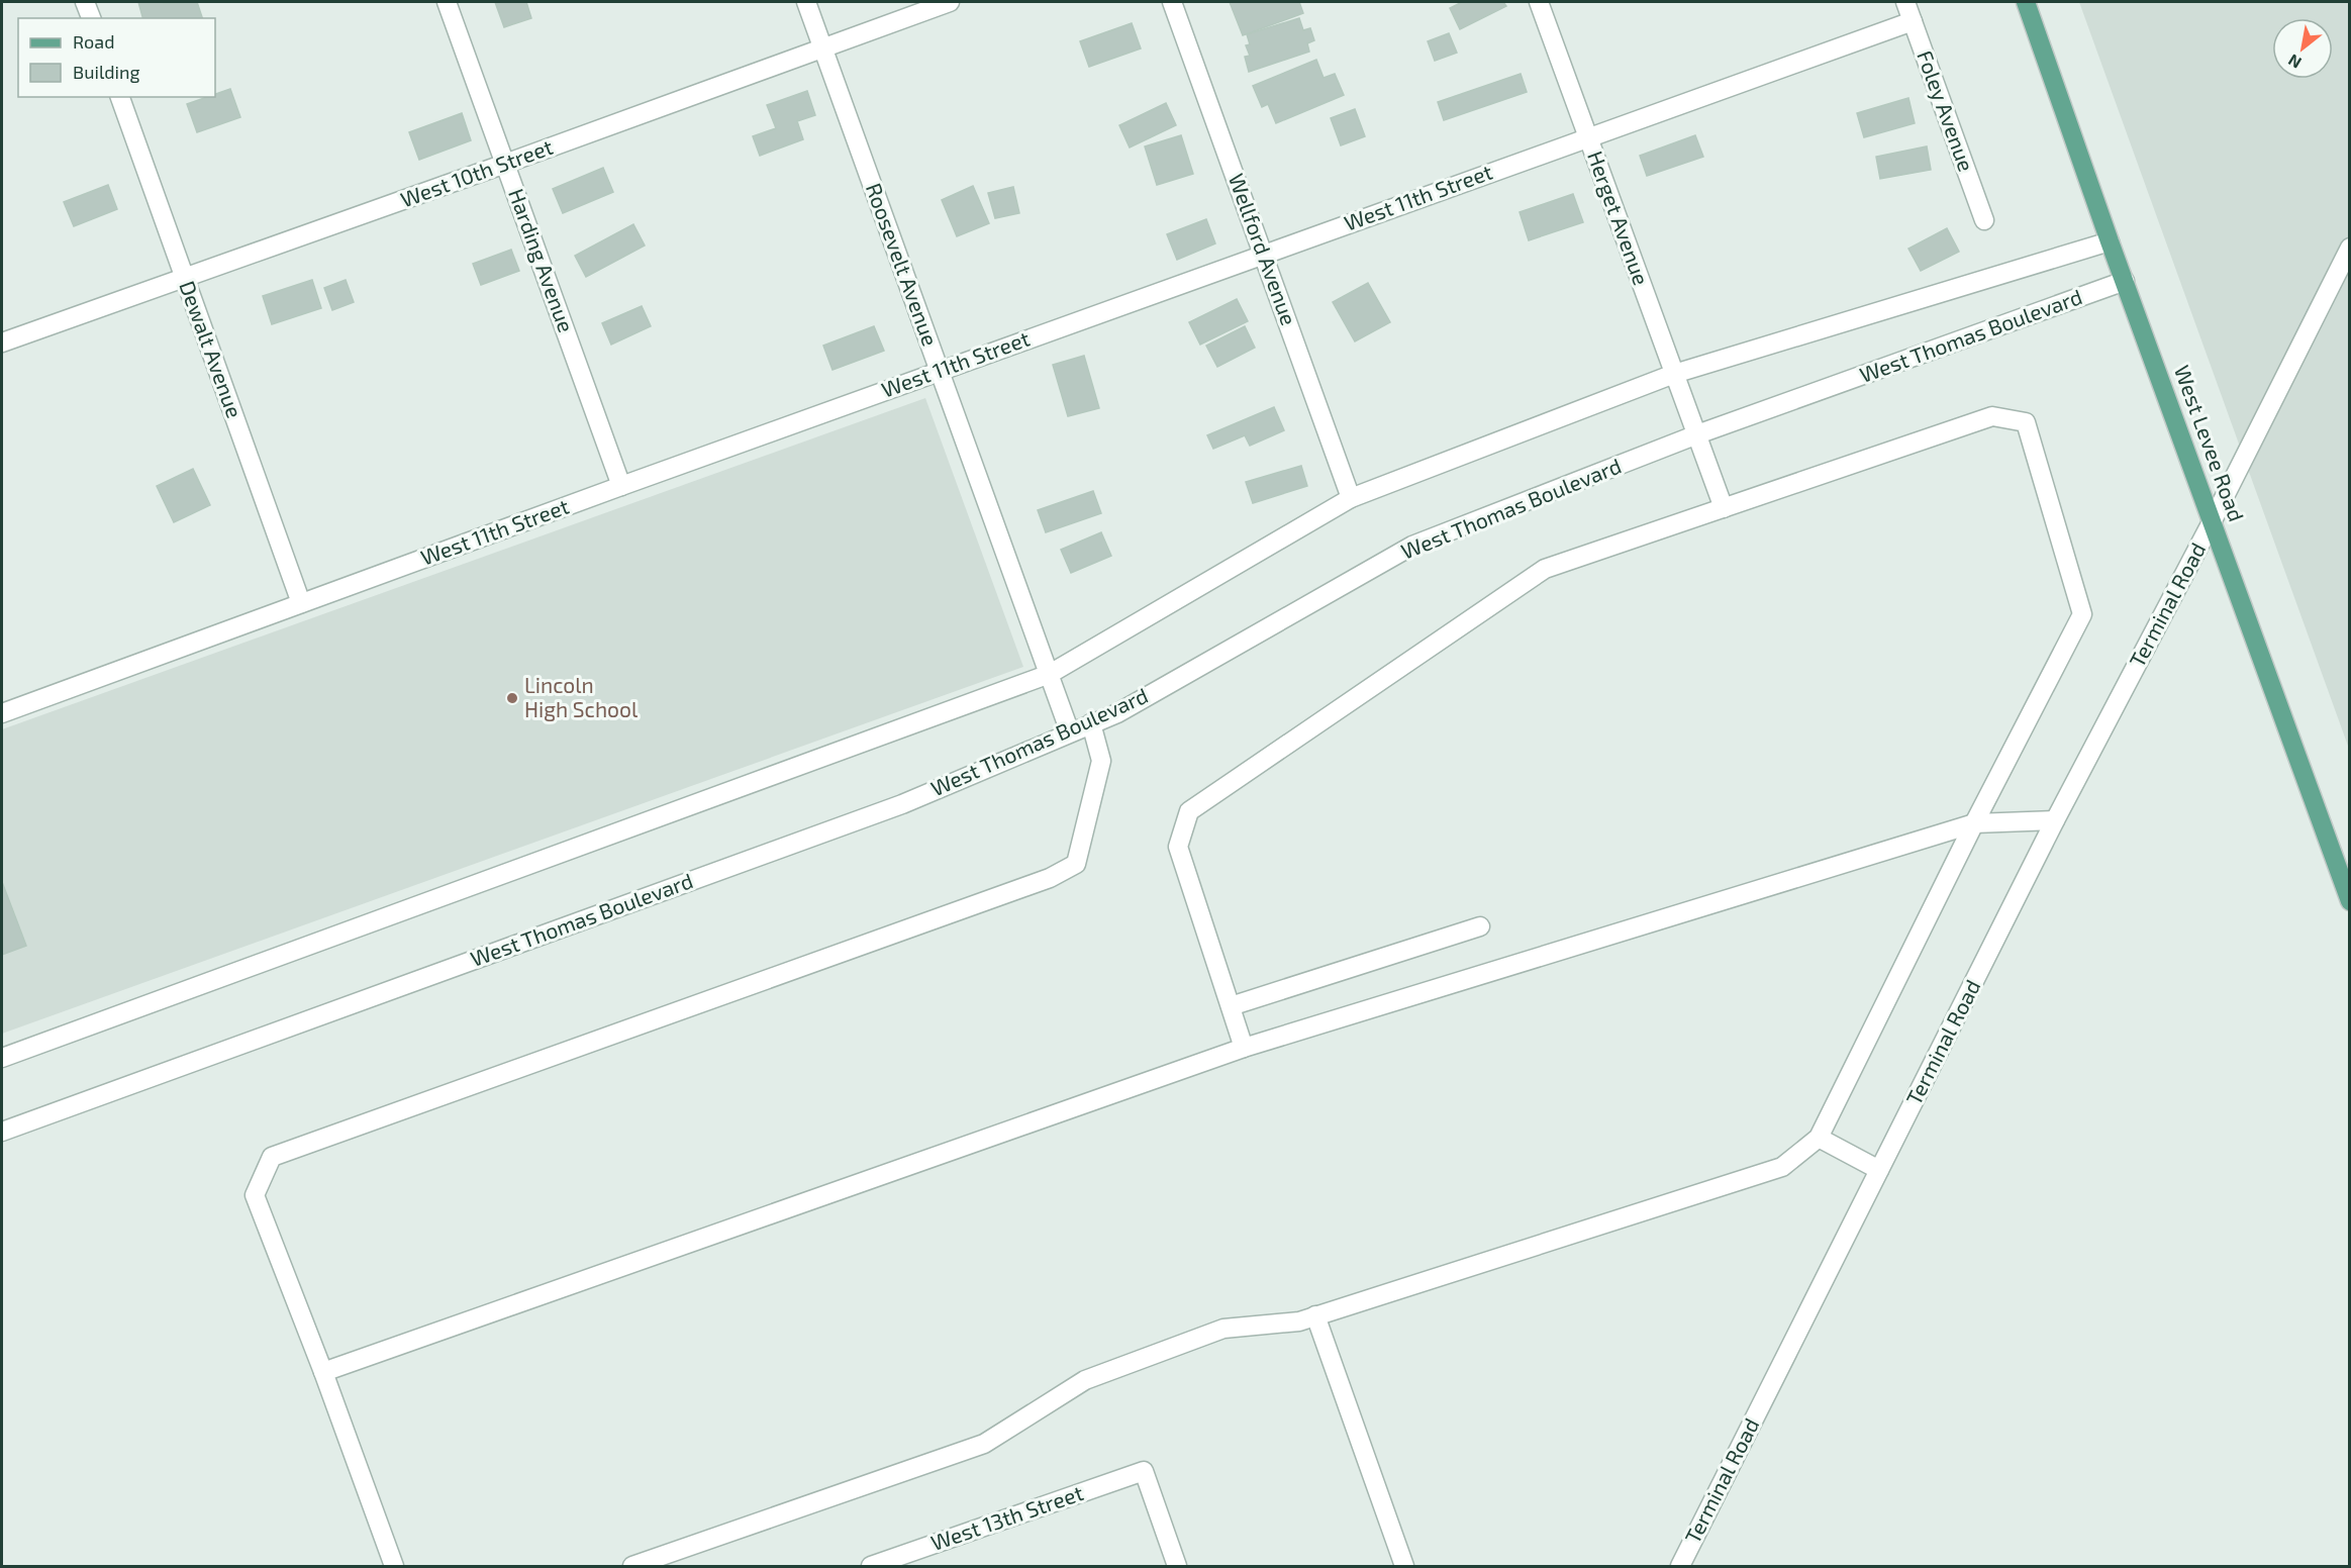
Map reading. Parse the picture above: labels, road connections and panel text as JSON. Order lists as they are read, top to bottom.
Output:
{
  "streets": {
    "main road": ["West Levee Road"],
    "street": [
      "Foley Avenue",
      "West 10th Street",
      "West 11th Street",
      "Herget Avenue",
      "Wellford Avenue",
      "Harding Avenue",
      "Roosevelt Avenue",
      "West Thomas Boulevard",
      "Dewalt Avenue",
      "Terminal Road",
      "West 13th Street"
    ]
  },
  "crossings": [
    ["Foley Avenue", "West 11th Street"],
    ["West 10th Street", "Harding Avenue"],
    ["West 10th Street", "Roosevelt Avenue"],
    ["West 10th Street", "Dewalt Avenue"],
    ["West 11th Street", "Herget Avenue"],
    ["West 11th Street", "Wellford Avenue"],
    ["West 11th Street", "Harding Avenue"],
    ["West 11th Street", "Roosevelt Avenue"],
    ["West 11th Street", "Dewalt Avenue"],
    ["Herget Avenue", "West Thomas Boulevard"],
    ["Wellford Avenue", "West Thomas Boulevard"],
    ["Roosevelt Avenue", "West Thomas Boulevard"],
    ["West Thomas Boulevard", "West Levee Road"],
    ["West Levee Road", "Terminal Road"]
  ],
  "places": ["Lincoln High School"],
  "legend": ["Road", "Building"],
  "north": "bottom left"
}
